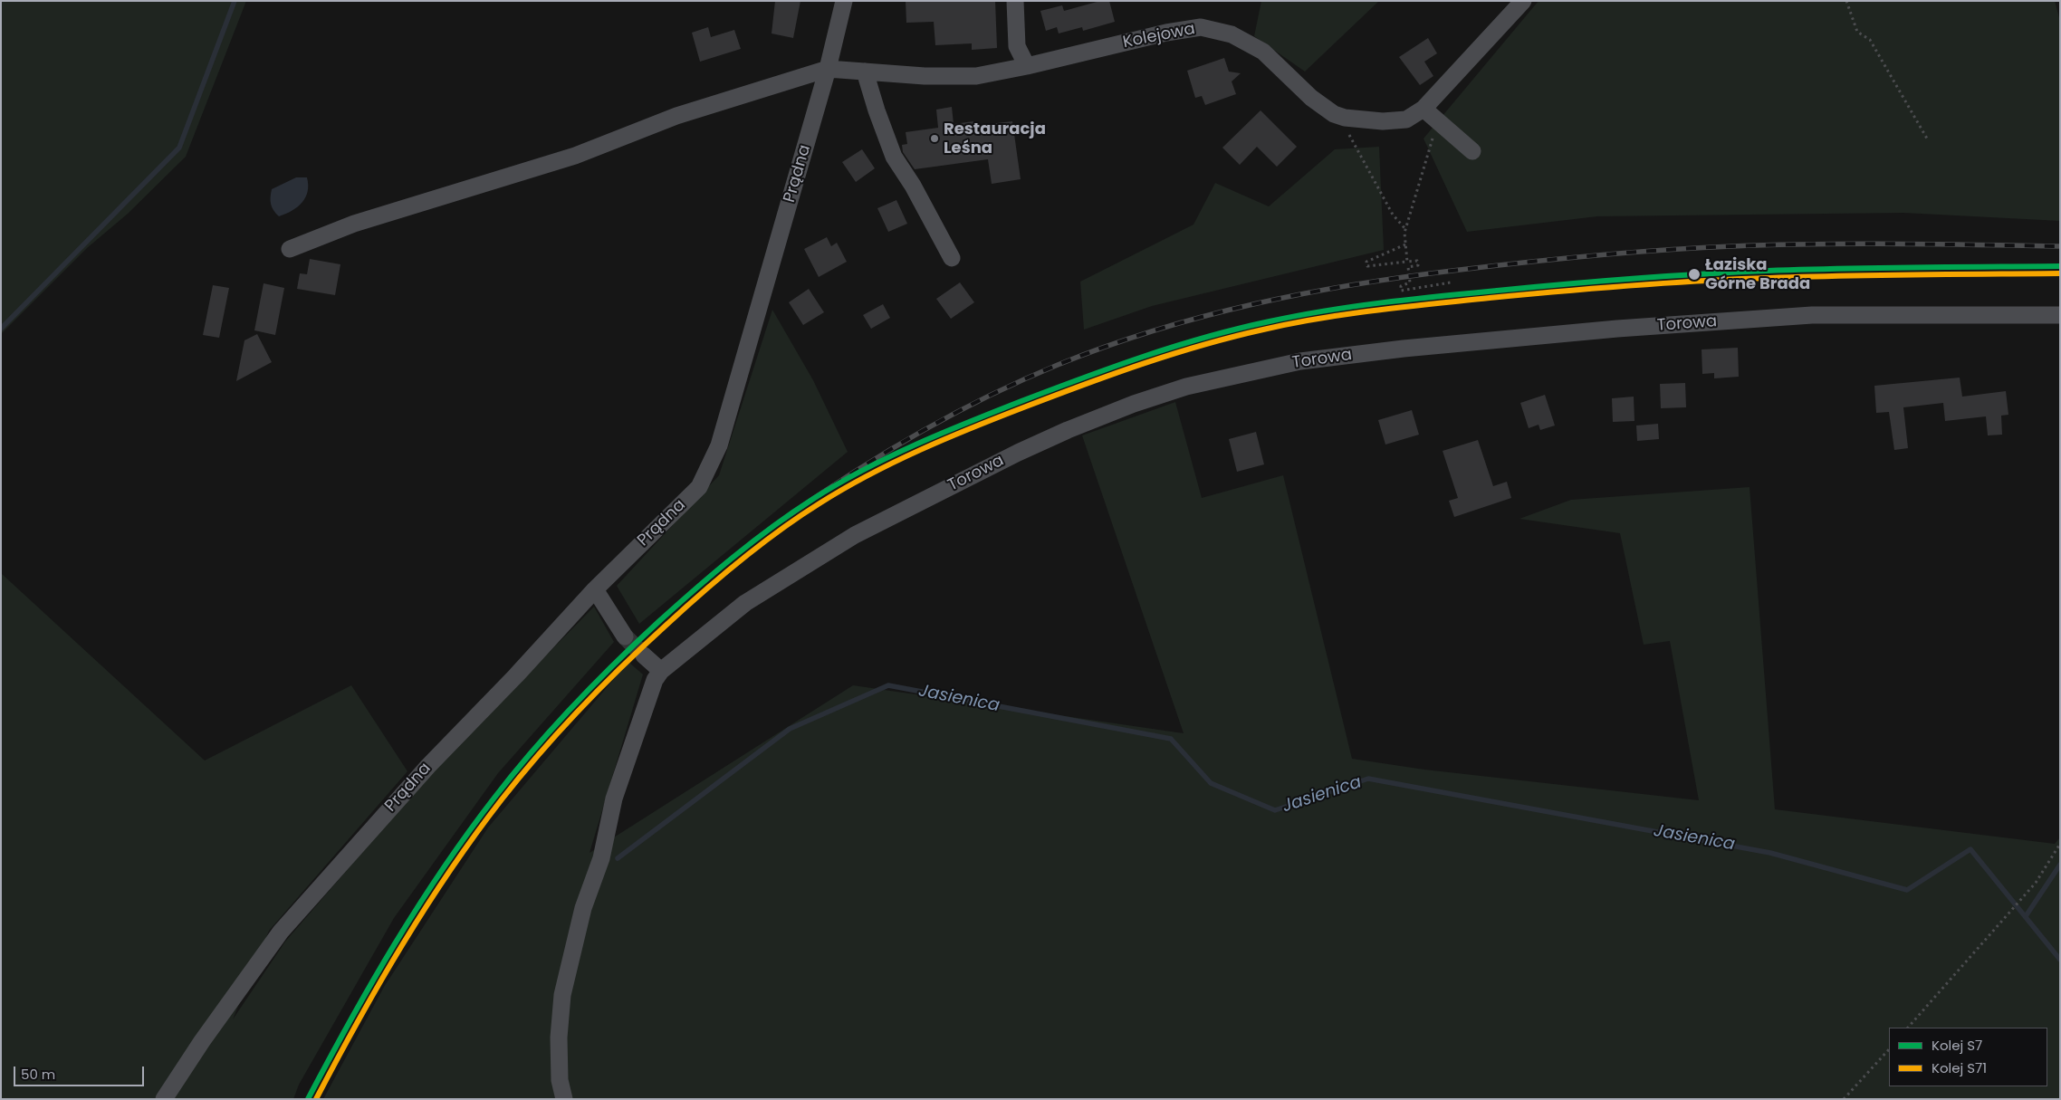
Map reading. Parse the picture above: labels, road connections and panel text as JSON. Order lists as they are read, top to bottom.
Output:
{
  "streets": {
    "street": ["Kolejowa", "Prądna", "Torowa"]
  },
  "crossings": [
    ["Kolejowa", "Prądna"]
  ],
  "water": ["Jasienica"],
  "places": ["Restauracja Leśna", "Łaziska Górne Brada"],
  "lines": ["rail line S7", "rail line S71"],
  "legend": ["Kolej S7", "Kolej S71"],
  "scale_bar": "50 m"
}
